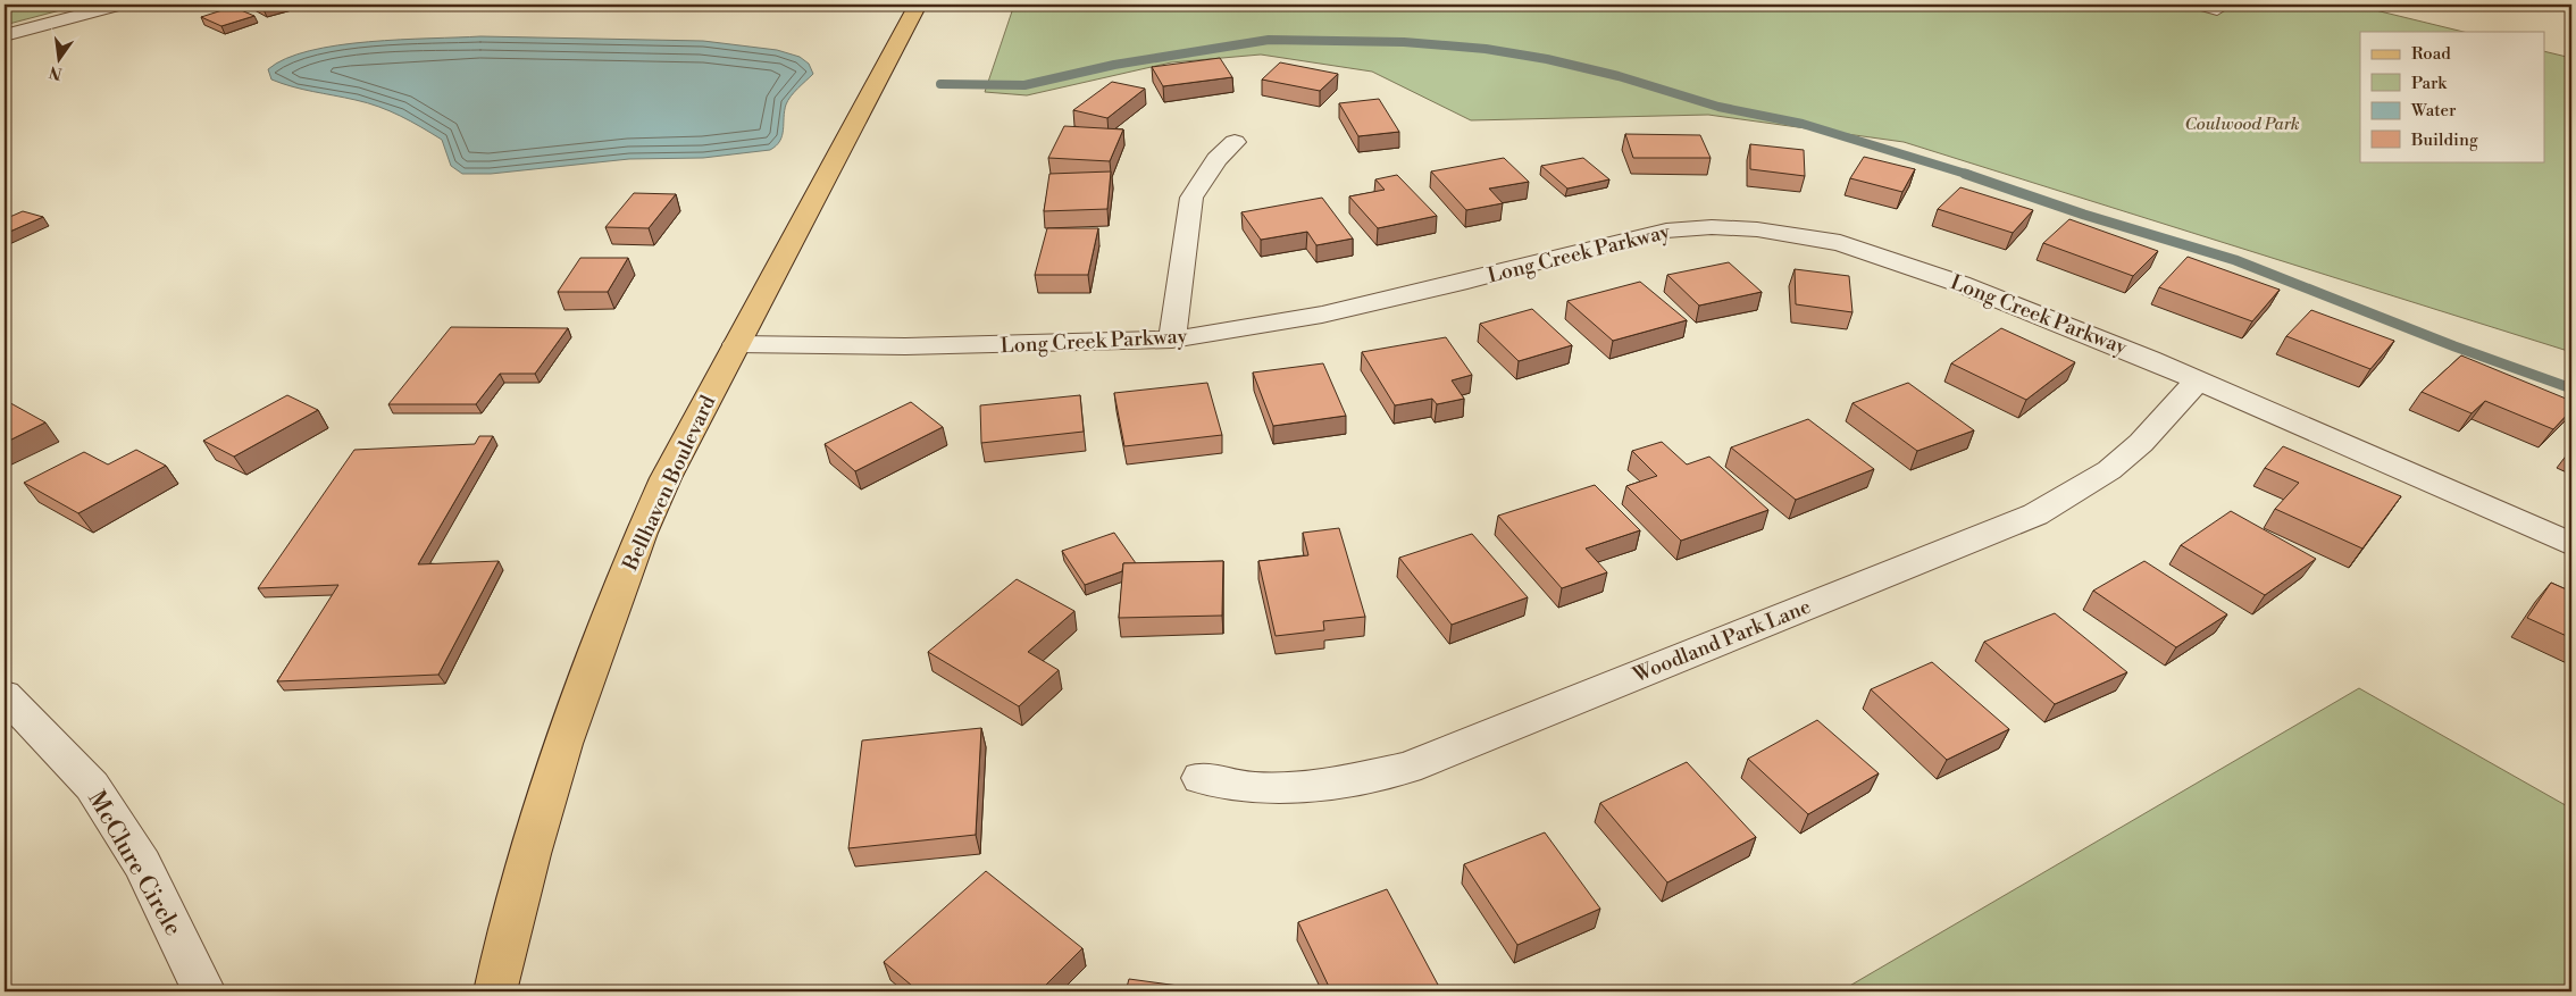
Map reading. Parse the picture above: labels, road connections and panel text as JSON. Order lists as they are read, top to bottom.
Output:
{
  "streets": {
    "main road": ["Bellhaven Boulevard"],
    "street": ["Long Creek Parkway", "Woodland Park Lane", "McClure Circle"]
  },
  "crossings": [
    ["Long Creek Parkway", "Bellhaven Boulevard"],
    ["Long Creek Parkway", "Woodland Park Lane"]
  ],
  "parks": ["Coulwood Park"],
  "legend": [
    "Road",
    "Park",
    "Water",
    "Building"
  ],
  "north": "bottom"
}
